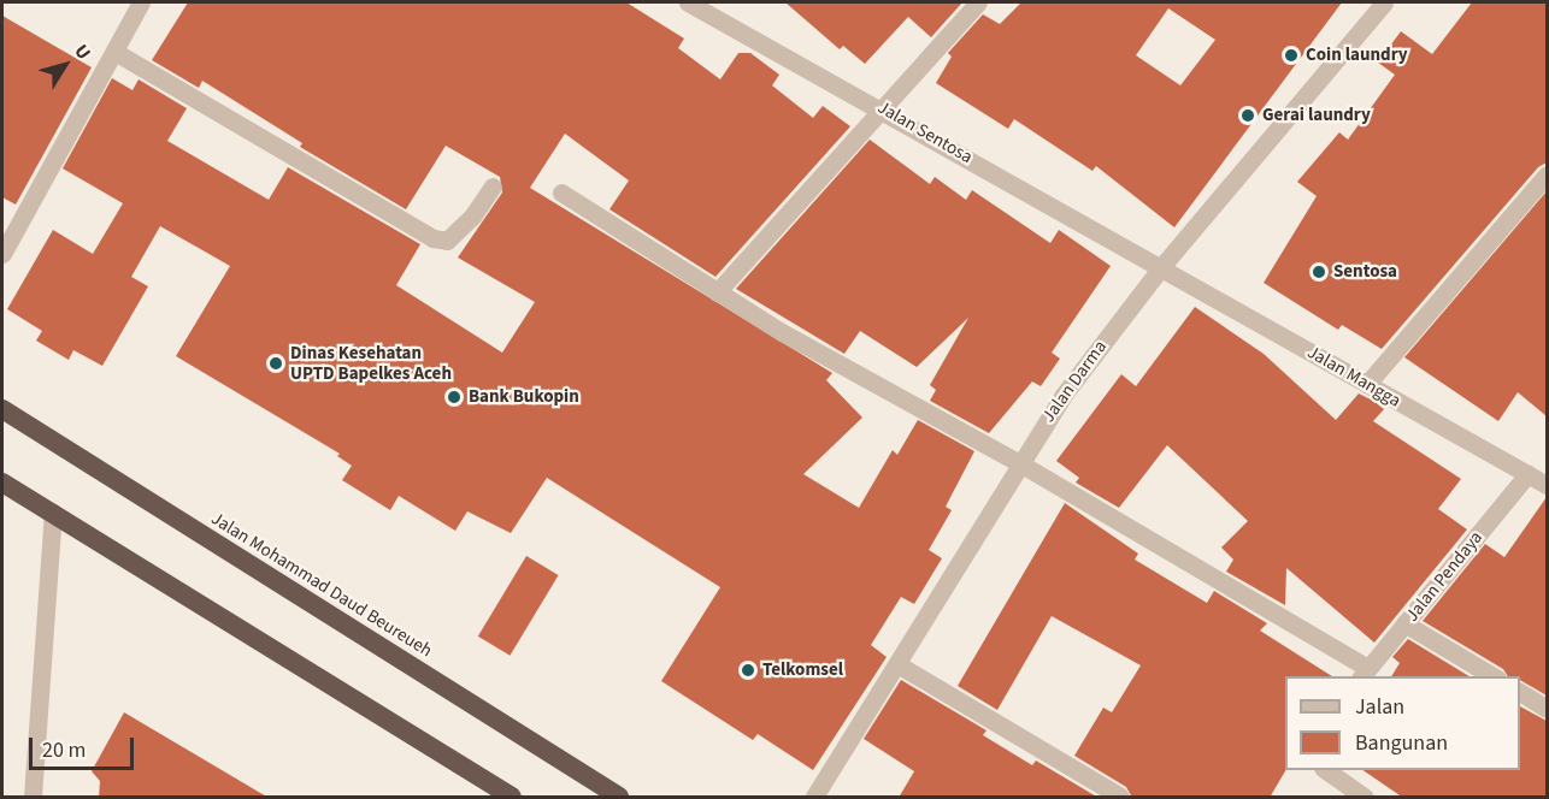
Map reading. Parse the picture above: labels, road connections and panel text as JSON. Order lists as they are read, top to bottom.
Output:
{
  "streets": {
    "highway": ["Jalan Mohammad Daud Beureueh"],
    "street": [
      "Jalan Sentosa",
      "Jalan Mangga",
      "Jalan Darma",
      "Jalan Pendaya"
    ]
  },
  "crossings": [
    ["Jalan Sentosa", "Jalan Mangga"],
    ["Jalan Sentosa", "Jalan Darma"],
    ["Jalan Mangga", "Jalan Darma"],
    ["Jalan Mangga", "Jalan Pendaya"]
  ],
  "places": [
    "Coin laundry",
    "Gerai laundry",
    "Sentosa",
    "Dinas Kesehatan UPTD Bapelkes Aceh",
    "Bank Bukopin",
    "Telkomsel"
  ],
  "legend": ["Jalan", "Bangunan"],
  "scale_bar": "20 m",
  "north": "top right"
}
